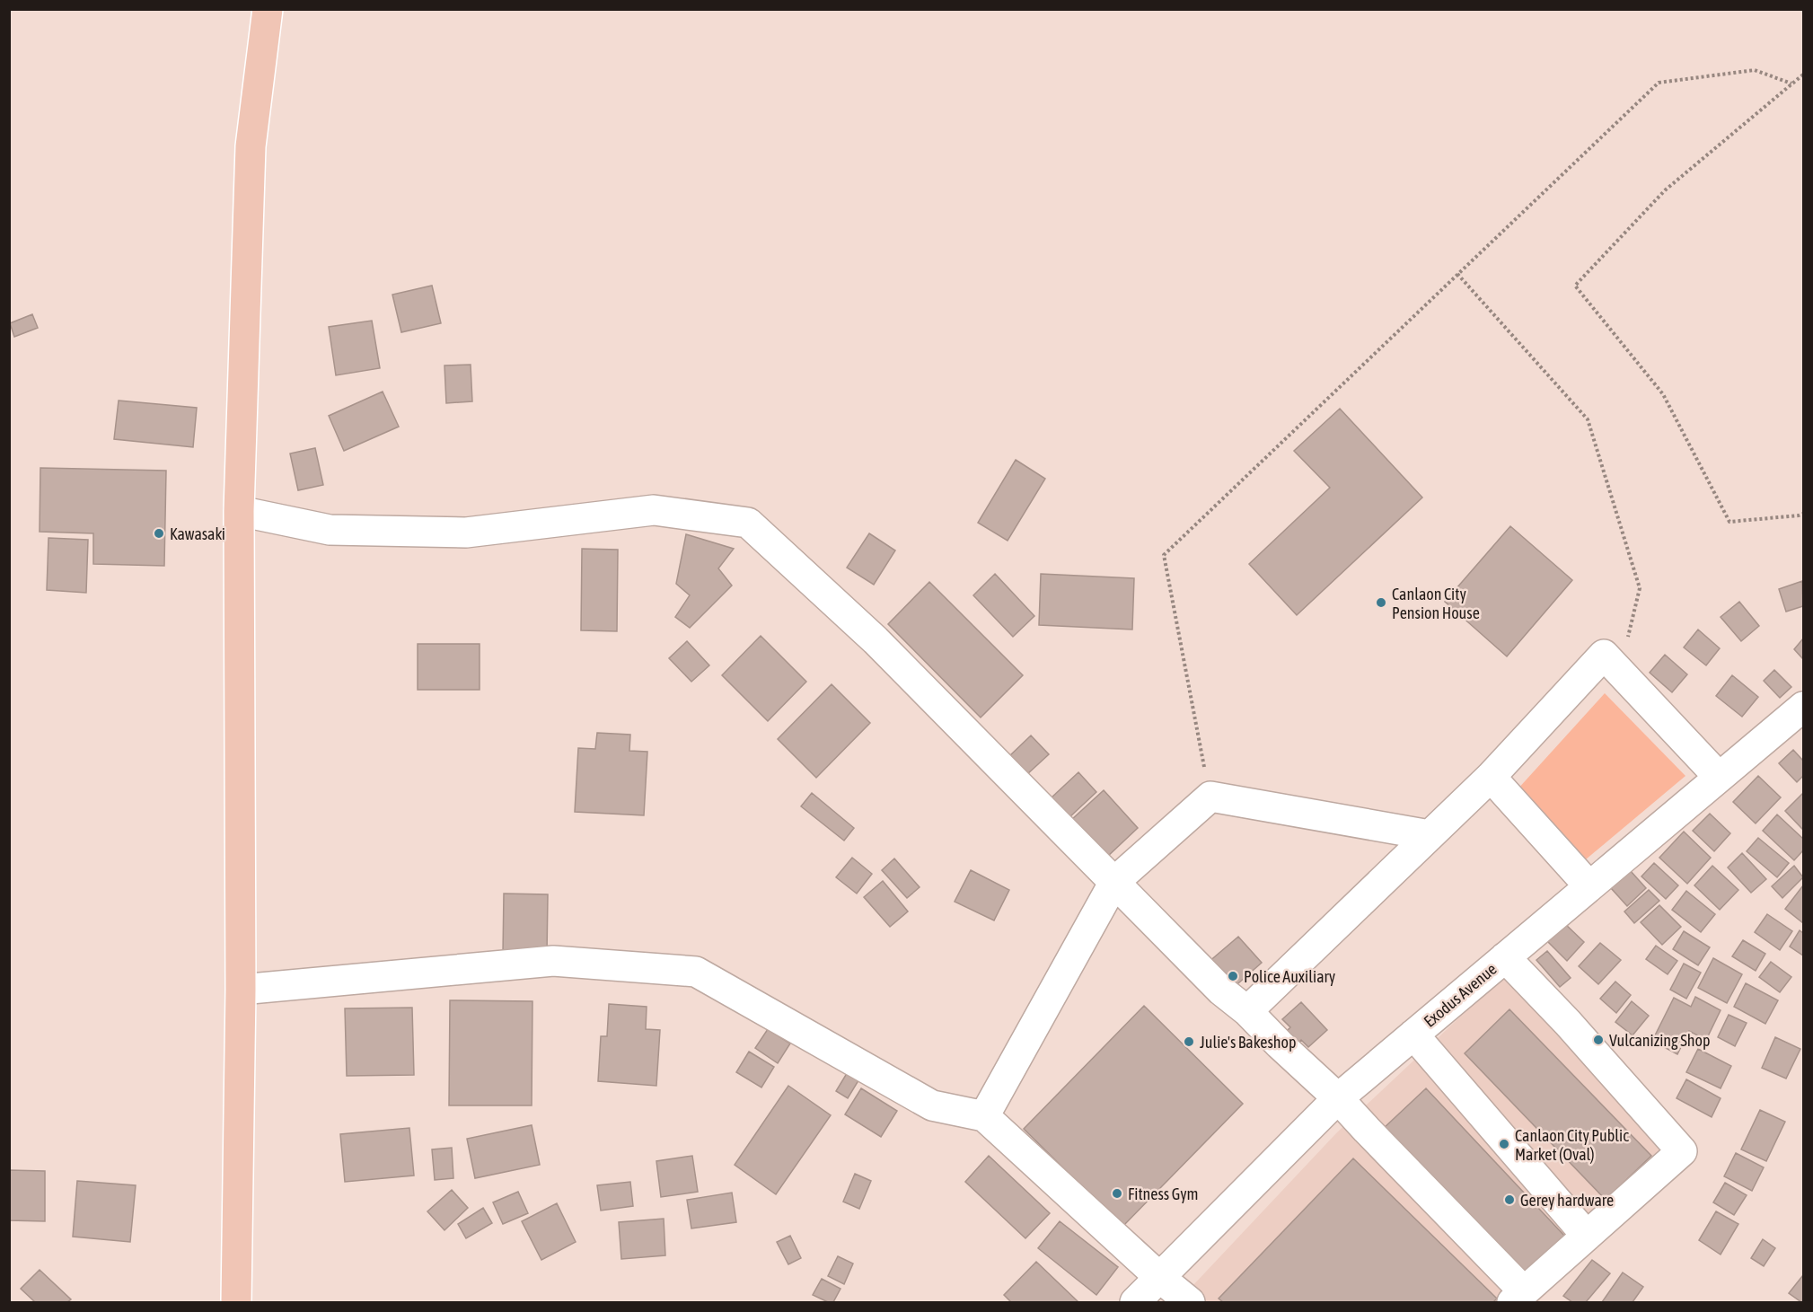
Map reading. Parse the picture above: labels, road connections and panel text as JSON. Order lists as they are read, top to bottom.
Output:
{
  "streets": {
    "street": ["Exodus Avenue"]
  },
  "places": [
    "Kawasaki",
    "Canlaon City Pension House",
    "Police Auxiliary",
    "Vulcanizing Shop",
    "Julie's Bakeshop",
    "Canlaon City Public Market (Oval)",
    "Fitness Gym",
    "Gerey hardware"
  ]
}
